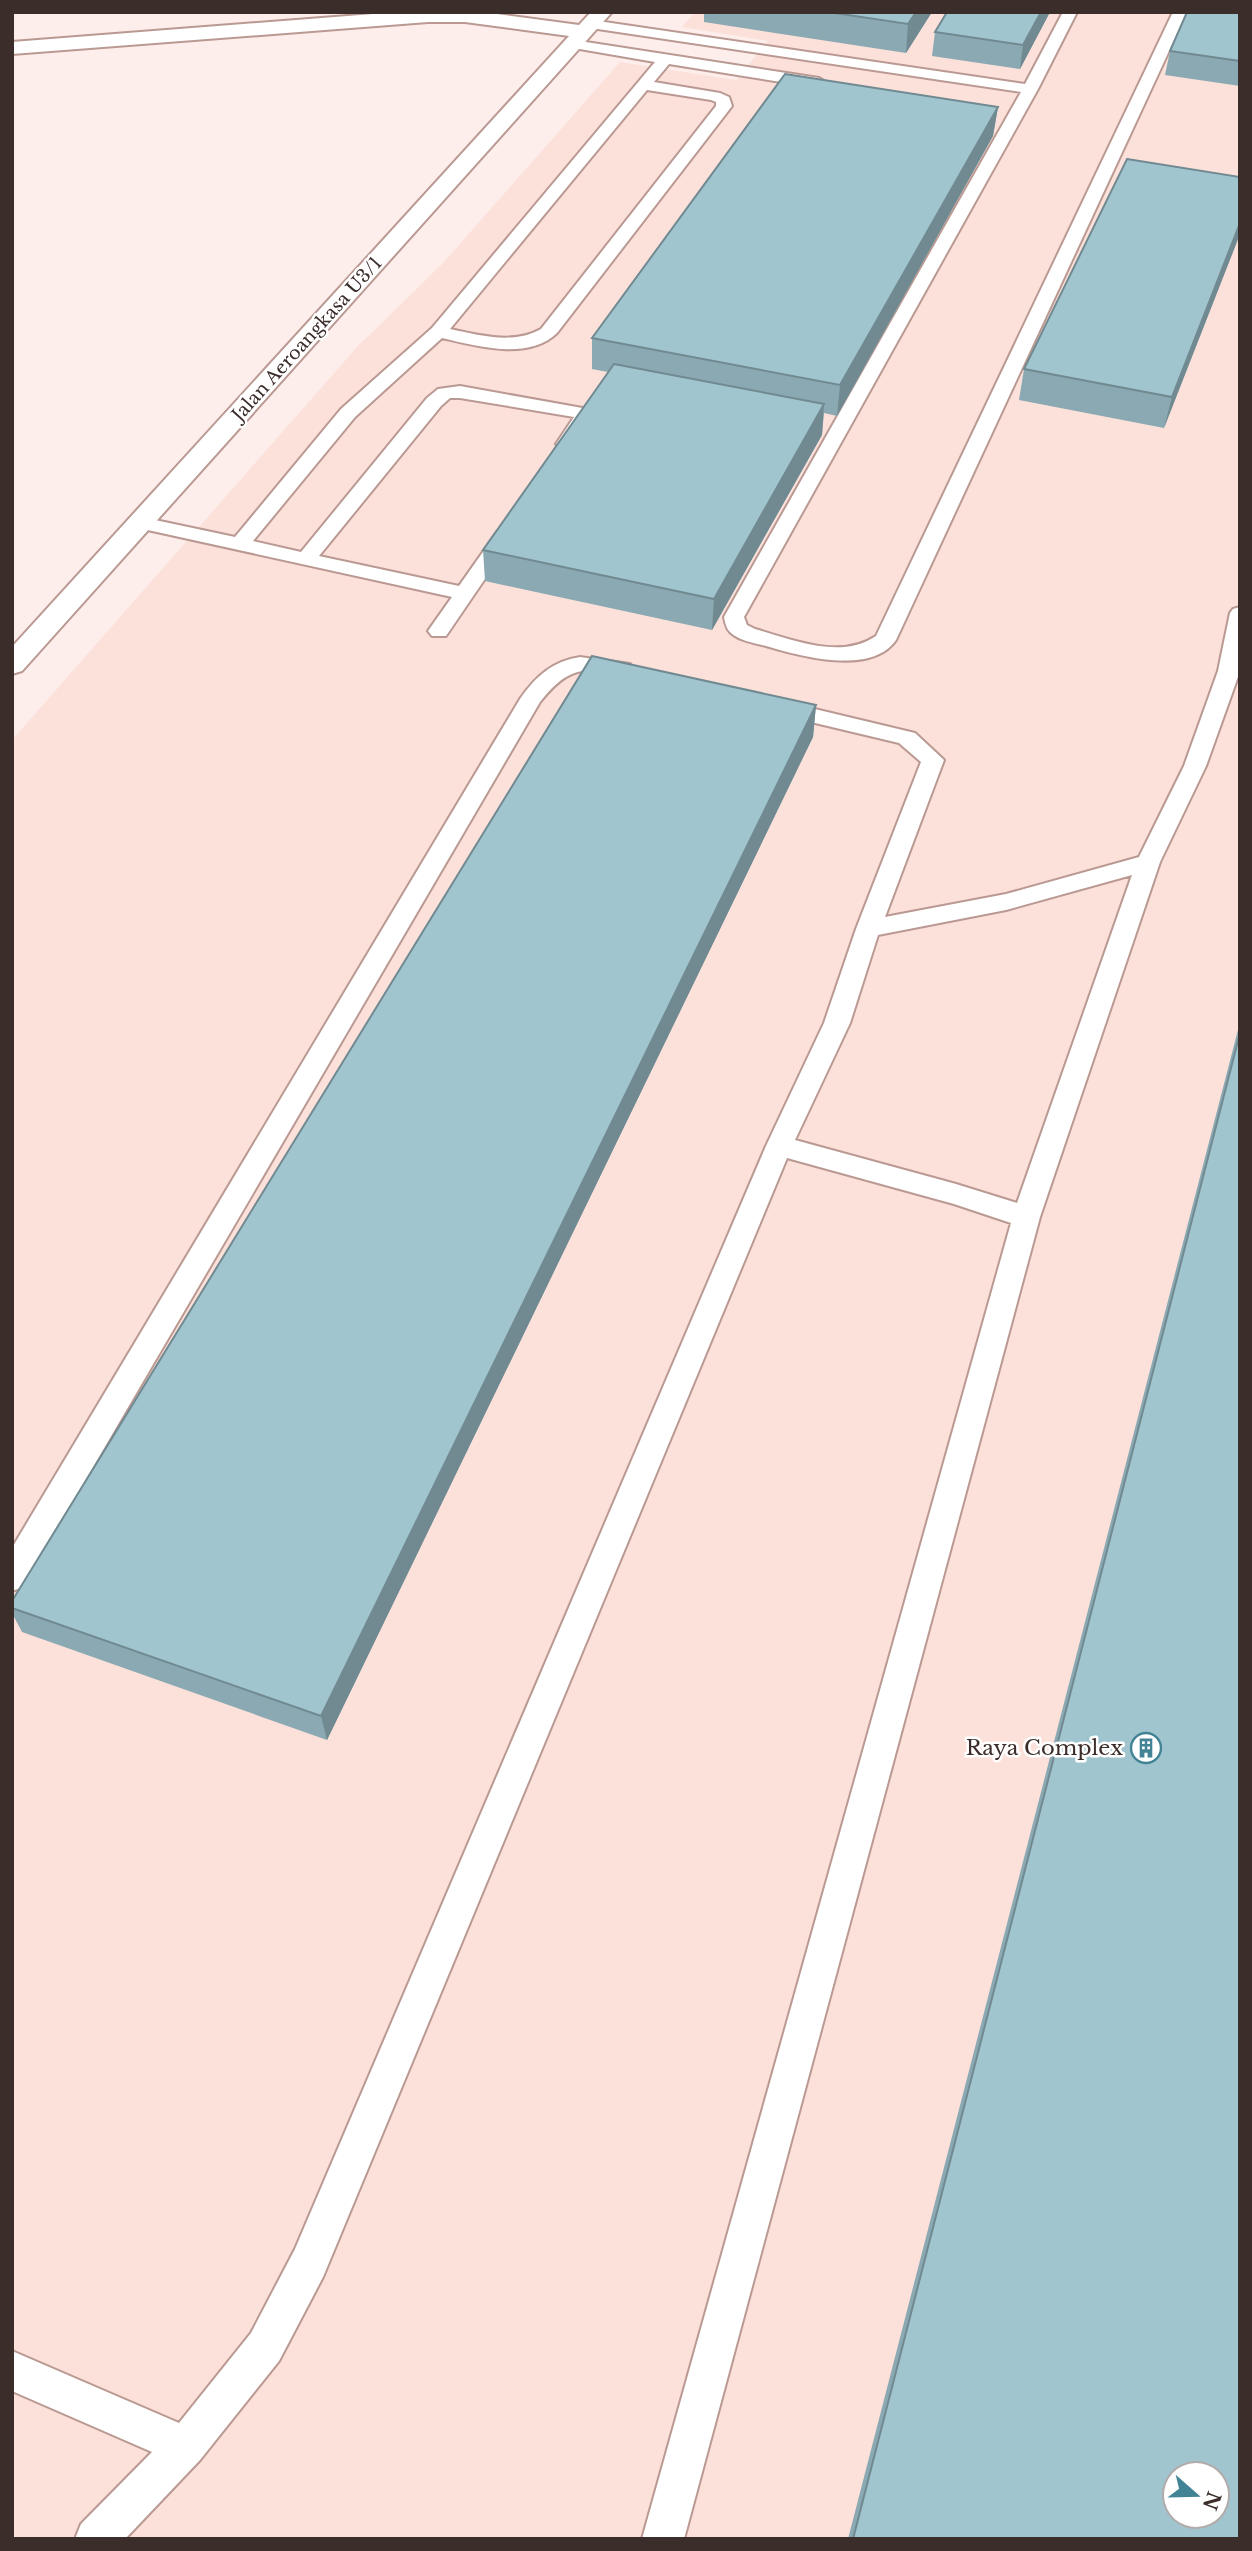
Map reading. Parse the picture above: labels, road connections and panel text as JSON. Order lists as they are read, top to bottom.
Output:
{
  "streets": {
    "street": ["Jalan Aeroangkasa U3/1"]
  },
  "places": {
    "building": ["Raya Complex"]
  },
  "north": "right"
}
